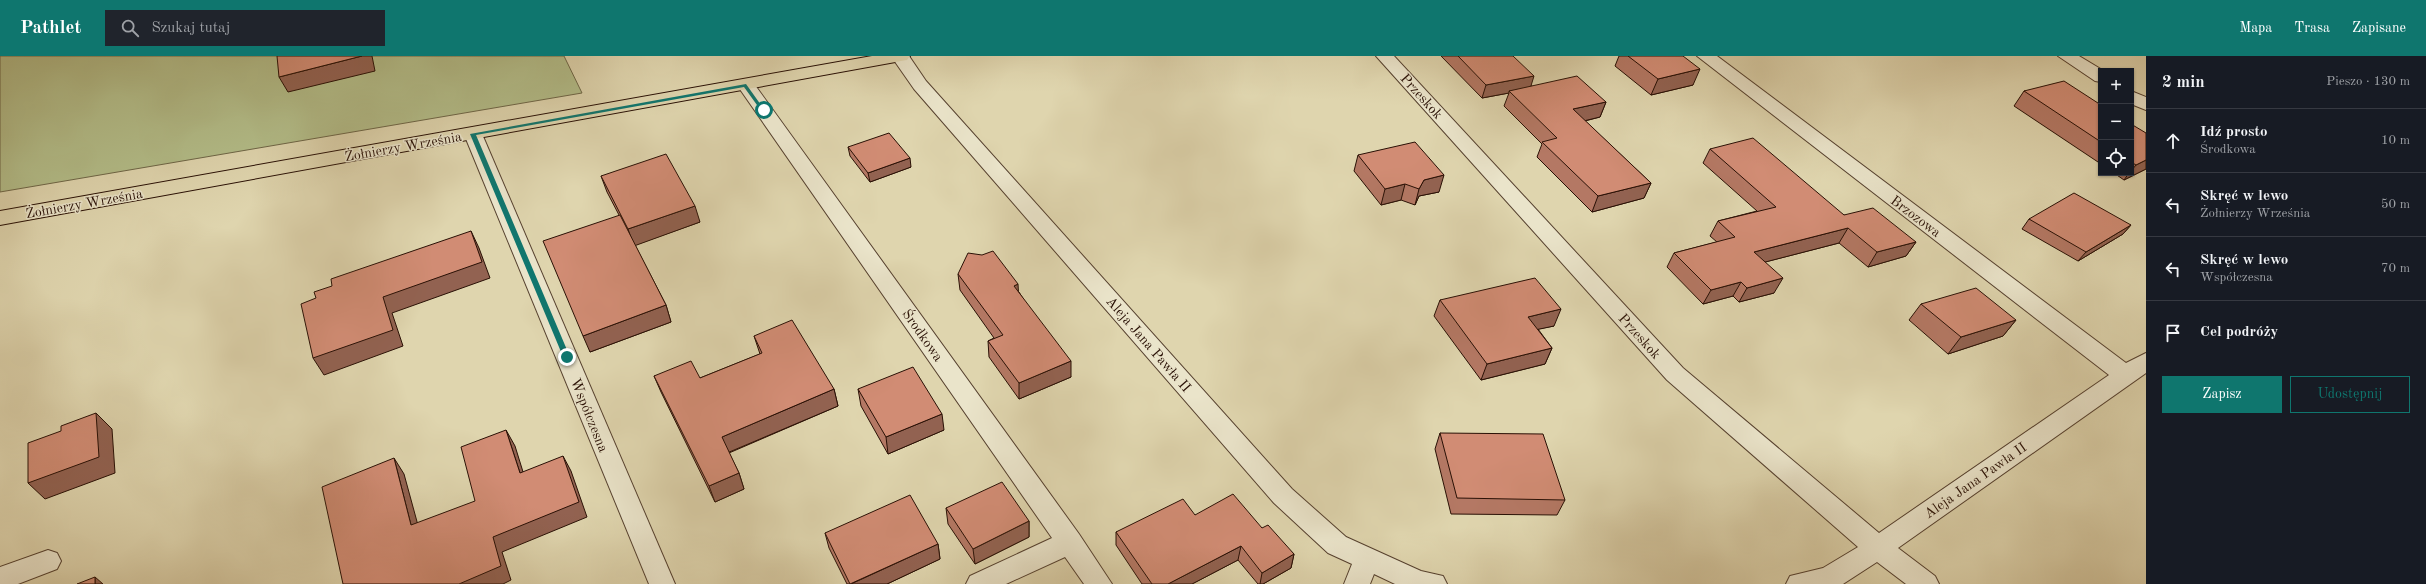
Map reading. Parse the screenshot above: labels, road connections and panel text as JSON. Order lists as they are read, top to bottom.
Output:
{
  "streets": {
    "main road": ["Żołnierzy Września"],
    "street": [
      "Przeskok",
      "Brzozowa",
      "Środkowa",
      "Aleja Jana Pawła II",
      "Współczesna"
    ]
  },
  "crossings": [
    ["Przeskok", "Aleja Jana Pawła II"],
    ["Żołnierzy Września", "Środkowa"],
    ["Żołnierzy Września", "Aleja Jana Pawła II"],
    ["Żołnierzy Września", "Współczesna"],
    ["Brzozowa", "Aleja Jana Pawła II"]
  ],
  "page": {
    "header": "Pathlet",
    "search": "Szukaj tutaj",
    "nav": ["Mapa", "Trasa", "Zapisane"],
    "heading": ["2 min", "Pieszo · 130 m"],
    "map_buttons": ["+", "−"],
    "list": [
      ["Idź prosto", "Środkowa", "10 m"],
      ["Skręć w lewo", "Żołnierzy Września", "50 m"],
      ["Skręć w lewo", "Współczesna", "70 m"],
      "Cel podróży"
    ],
    "buttons": ["Zapisz", "Udostępnij"]
  }
}
